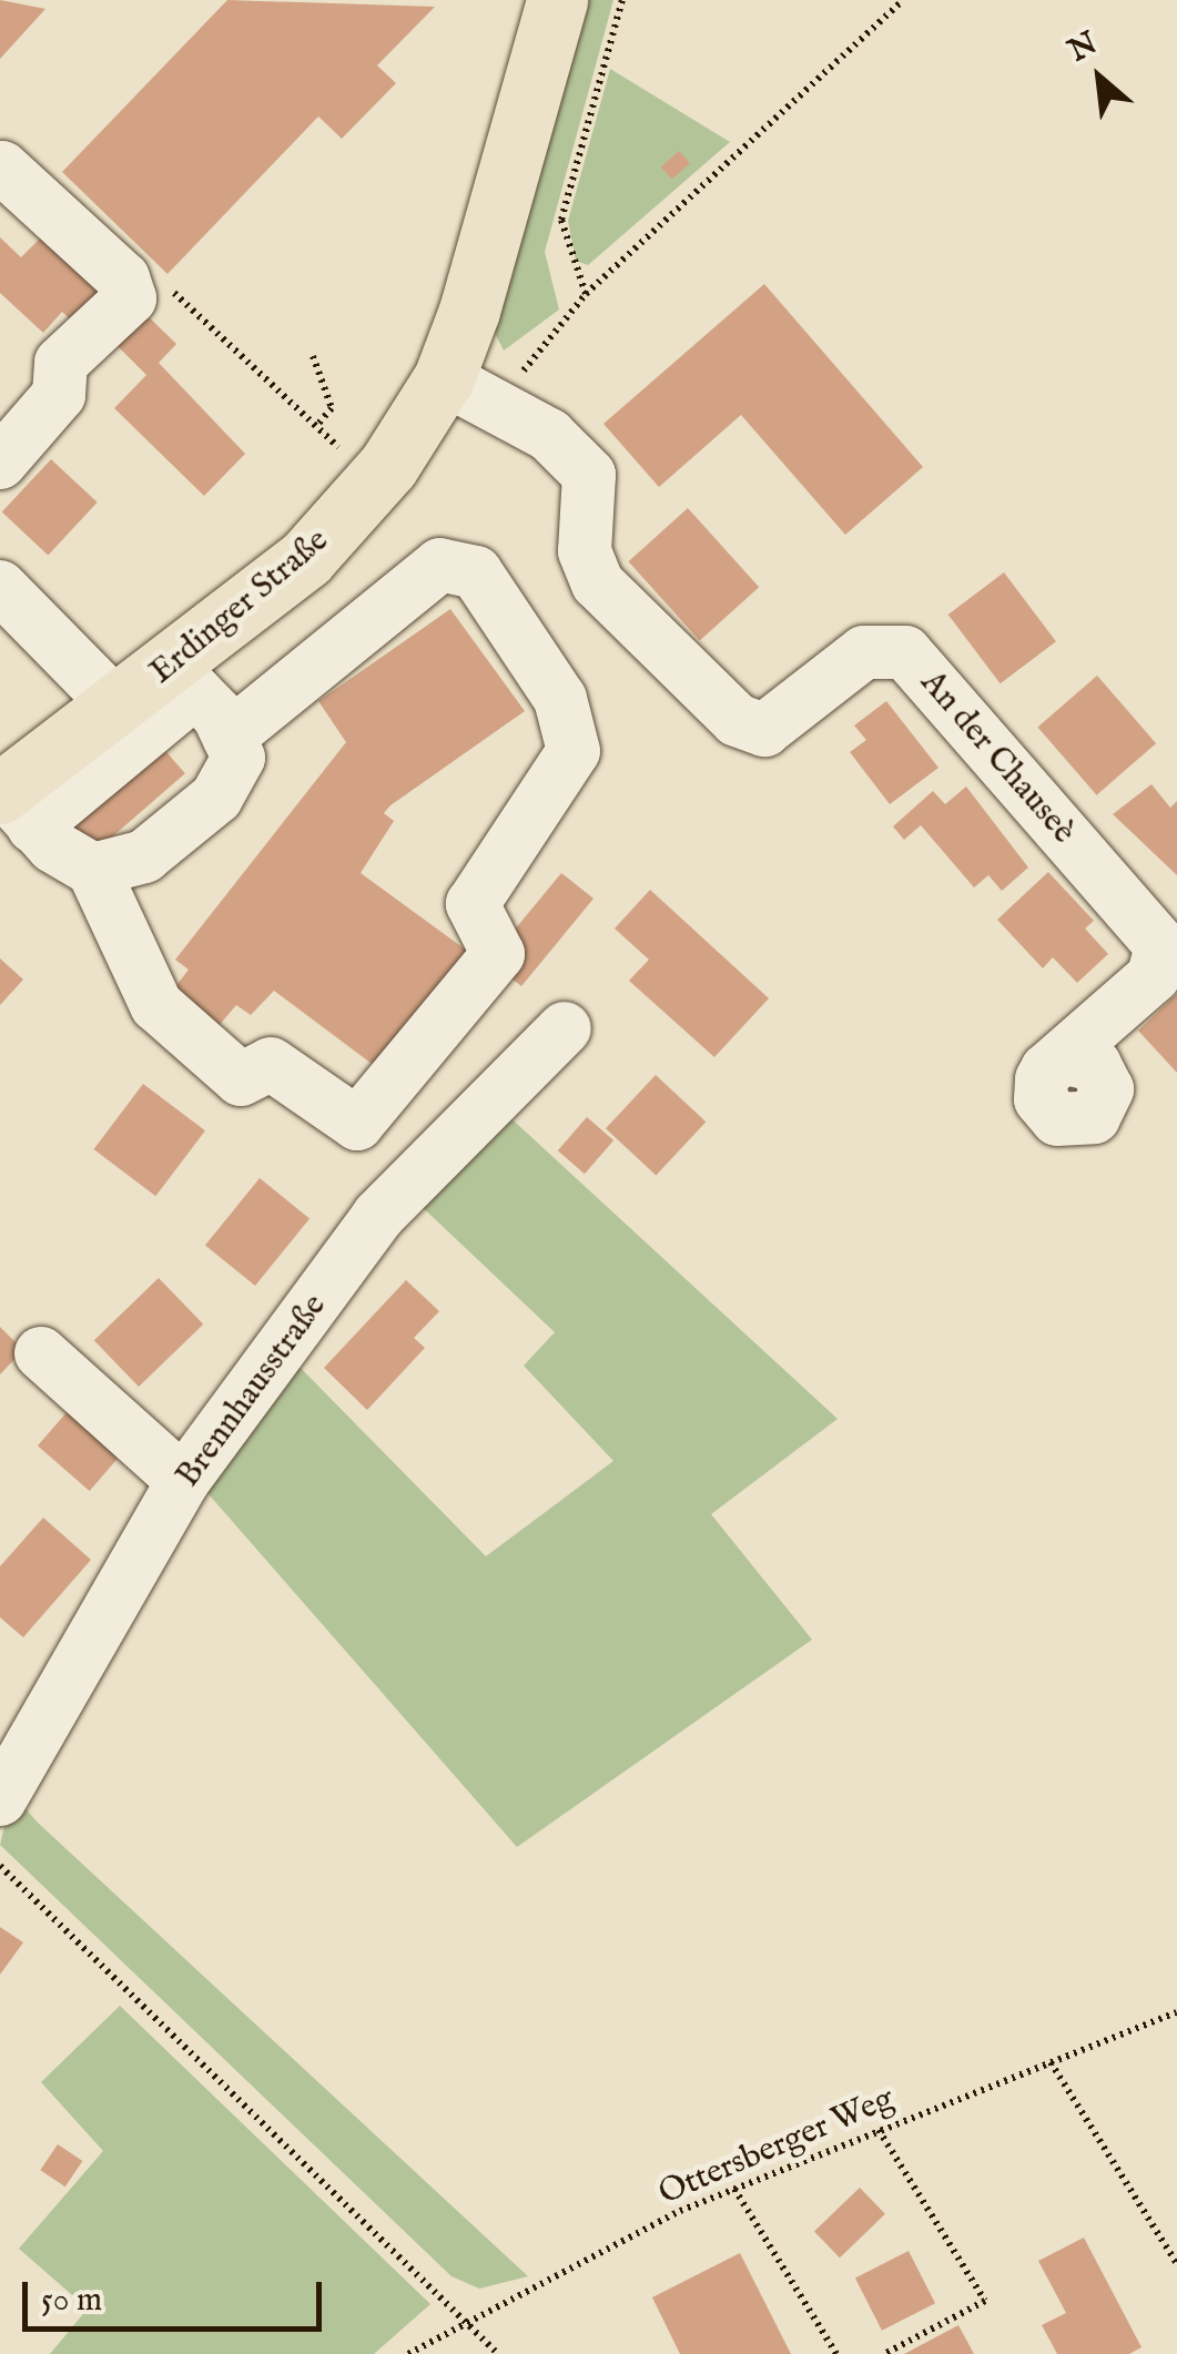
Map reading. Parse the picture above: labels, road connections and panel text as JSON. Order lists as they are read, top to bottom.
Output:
{
  "streets": {
    "main road": ["Erdinger Straße"],
    "street": ["An der Chauseè", "Brennhausstraße"],
    "path": ["Ottersberger Weg"]
  },
  "crossings": [
    ["Erdinger Straße", "An der Chauseè"]
  ],
  "scale_bar": "50 m",
  "north": "top left"
}
